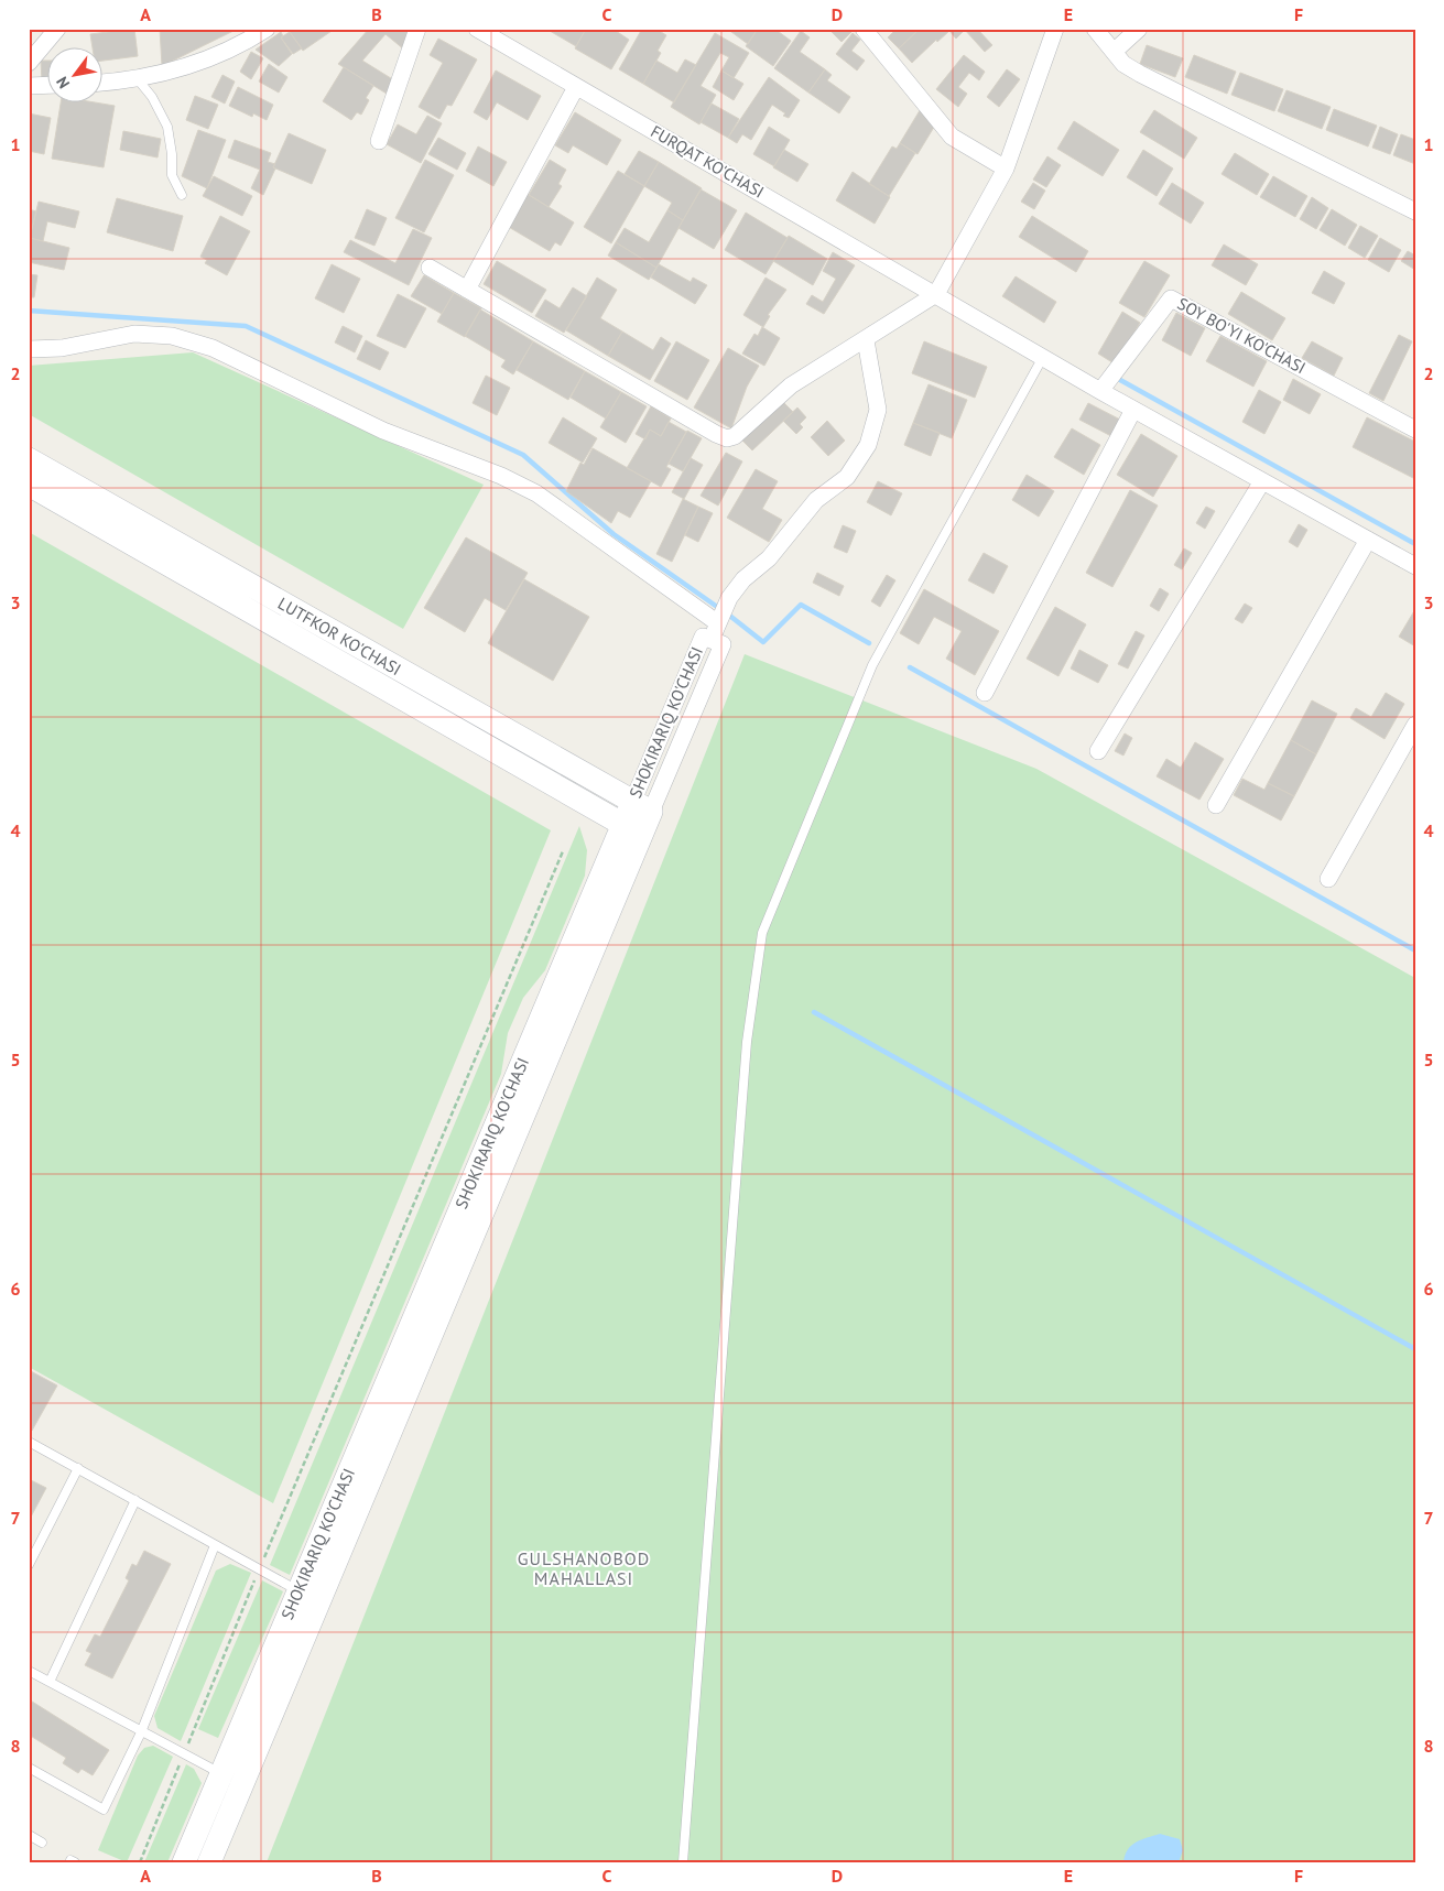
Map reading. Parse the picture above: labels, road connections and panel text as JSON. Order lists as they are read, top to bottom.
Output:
{
  "streets": {
    "main road": ["LUTFKOR KO'CHASI", "SHOKIRARIQ KO'CHASI"],
    "street": ["FURQAT KO'CHASI", "SOY BO'YI KO'CHASI"]
  },
  "crossings": [
    ["FURQAT KO'CHASI", "SOY BO'YI KO'CHASI"],
    ["LUTFKOR KO'CHASI", "SHOKIRARIQ KO'CHASI"]
  ],
  "districts": ["GULSHANOBOD MAHALLASI"],
  "north": "bottom left",
  "grid": {
    "columns": [
      "A",
      "B",
      "C",
      "D",
      "E",
      "F"
    ],
    "rows": [
      "1",
      "2",
      "3",
      "4",
      "5",
      "6",
      "7",
      "8"
    ]
  }
}
